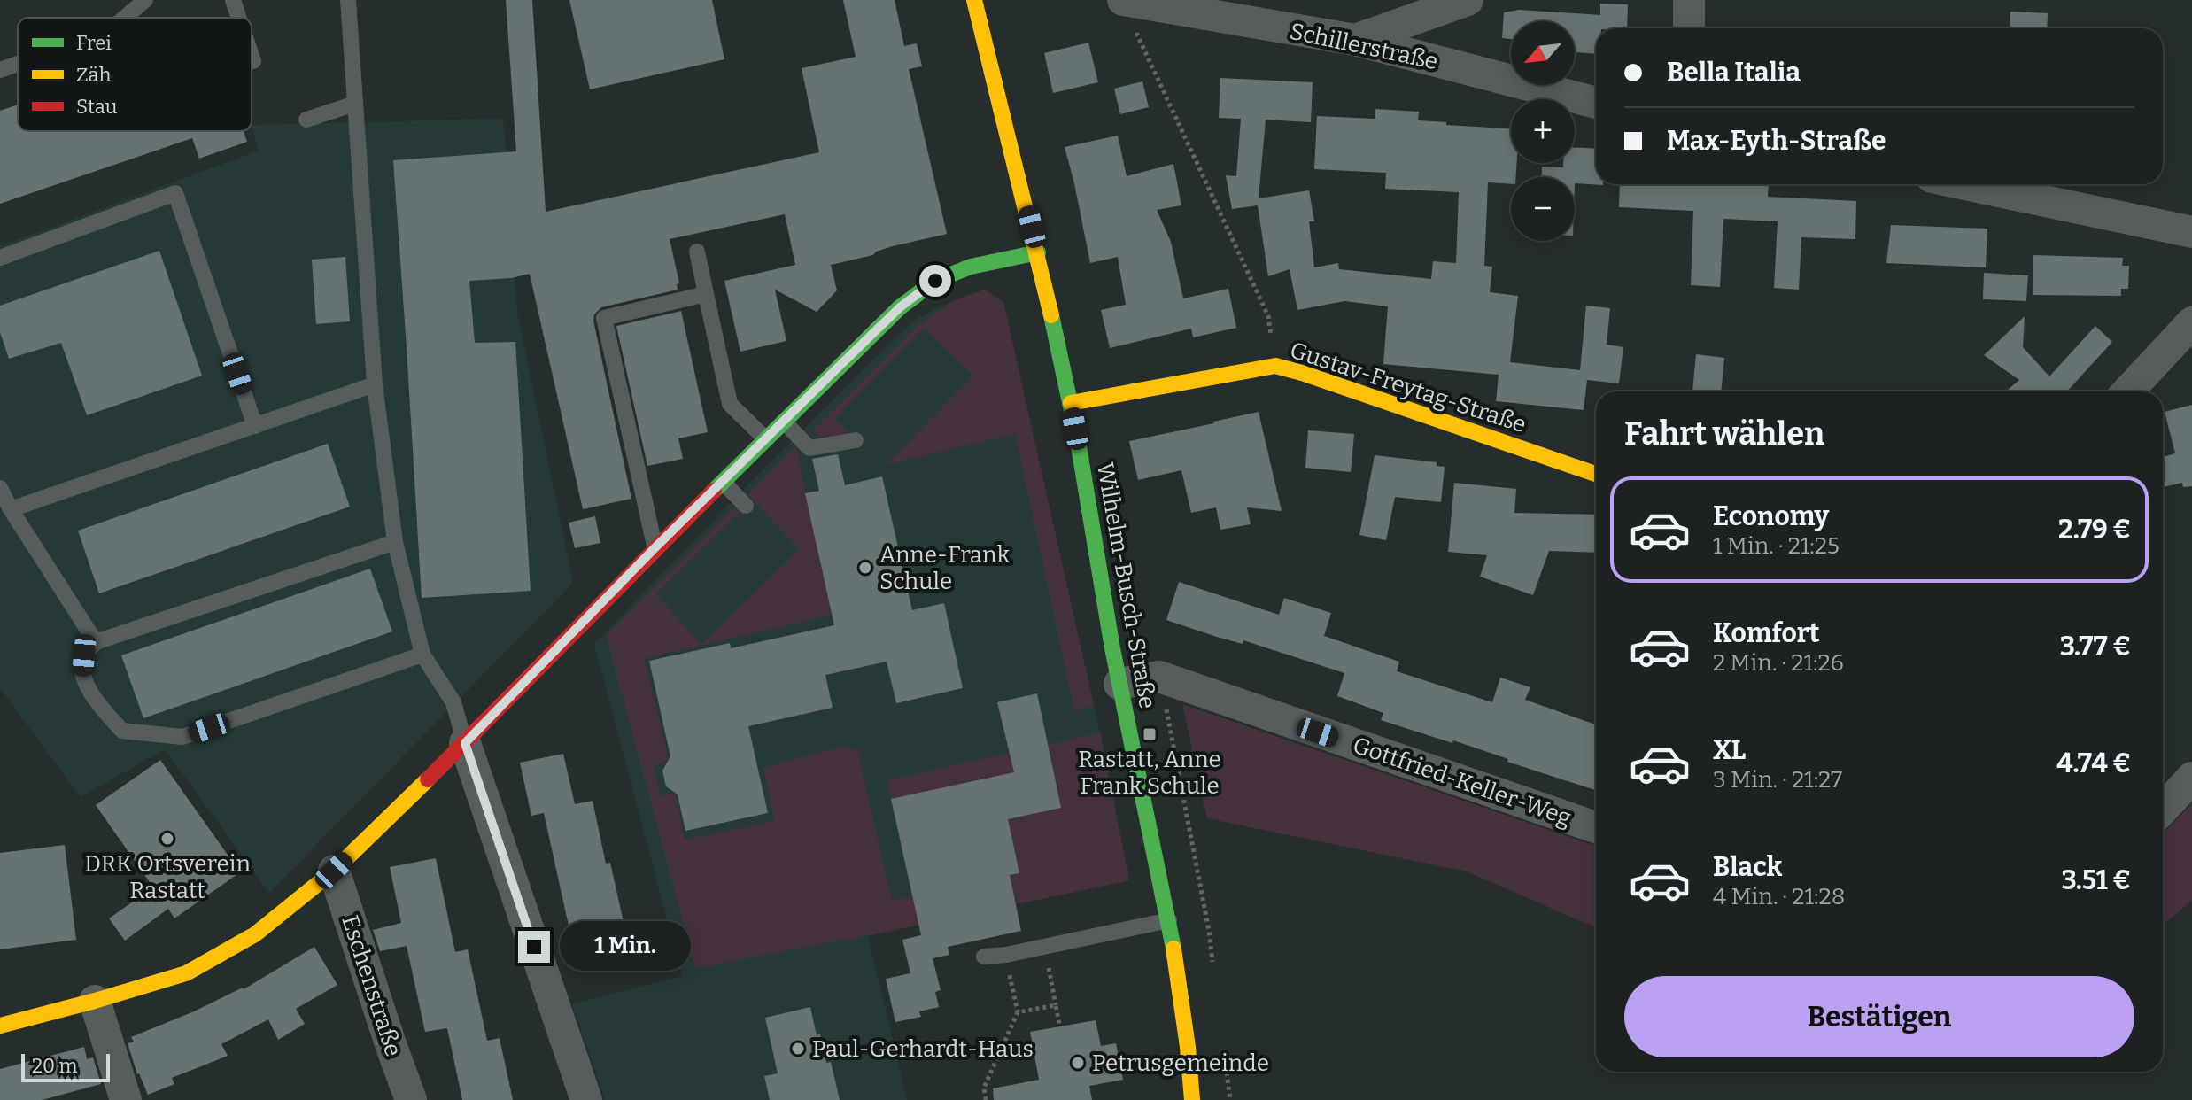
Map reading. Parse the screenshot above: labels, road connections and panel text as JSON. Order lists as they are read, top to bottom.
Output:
{
  "streets": {
    "street": [
      "Schillerstraße",
      "Gustav-Freytag-Straße",
      "Wilhelm-Busch-Straße",
      "Gottfried-Keller-Weg",
      "Eschenstraße"
    ]
  },
  "crossings": [
    ["Gustav-Freytag-Straße", "Wilhelm-Busch-Straße"],
    ["Wilhelm-Busch-Straße", "Gottfried-Keller-Weg"]
  ],
  "places": {
    "other": [
      "Anne-Frank Schule",
      "DRK Ortsverein Rastatt",
      "Paul-Gerhardt-Haus",
      "Petrusgemeinde"
    ],
    "transit": ["Rastatt, Anne Frank Schule"]
  },
  "legend": ["Frei", "Zäh", "Stau"],
  "scale_bar": "20 m",
  "north": "bottom left",
  "page": {
    "map_buttons": ["+", "−"],
    "banner": ["Bella Italia", "Max-Eyth-Straße"],
    "heading": "Fahrt wählen",
    "list": [
      {
        "name": "Economy",
        "note": "1 Min. · 21:25",
        "value": "2.79 €"
      },
      {
        "name": "Komfort",
        "note": "2 Min. · 21:26",
        "value": "3.77 €"
      },
      {
        "name": "XL",
        "note": "3 Min. · 21:27",
        "value": "4.74 €"
      },
      {
        "name": "Black",
        "note": "4 Min. · 21:28",
        "value": "3.51 €"
      }
    ],
    "bubble": "1 Min.",
    "buttons": "Bestätigen",
    "scale": "20 m"
  }
}
